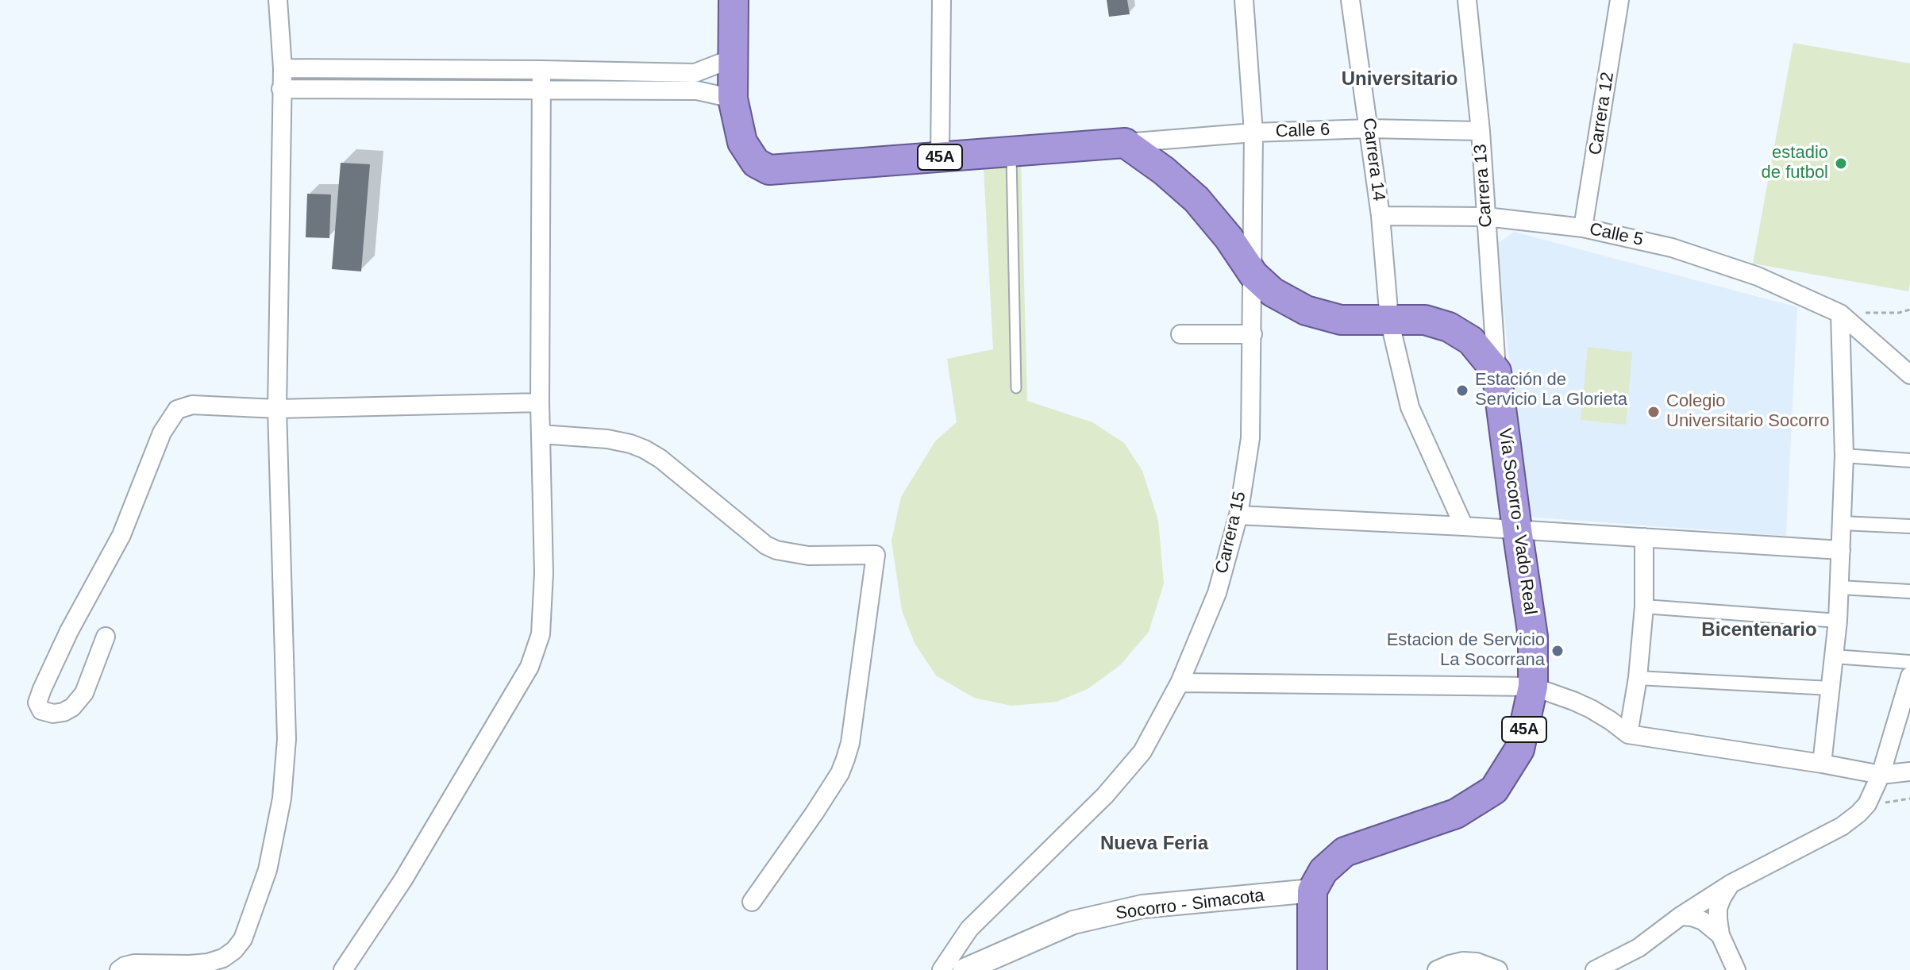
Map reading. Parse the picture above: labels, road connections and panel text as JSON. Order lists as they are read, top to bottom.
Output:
{
  "streets": {
    "highway": ["45A", "Vía Socorro - Vado Real"],
    "street": [
      "Carrera 12",
      "Calle 6",
      "Carrera 14",
      "Carrera 13",
      "Calle 5",
      "Carrera 15",
      "Socorro - Simacota"
    ]
  },
  "crossings": [
    ["Carrera 12", "Calle 5"],
    ["Calle 6", "45A"],
    ["Calle 6", "Carrera 14"],
    ["Calle 6", "Carrera 13"],
    ["Calle 6", "Carrera 15"],
    ["Carrera 14", "Calle 5"],
    ["Carrera 13", "Calle 5"],
    ["Carrera 13", "Vía Socorro - Vado Real"],
    ["Vía Socorro - Vado Real", "Socorro - Simacota"]
  ],
  "districts": ["Universitario", "Bicentenario", "Nueva Feria"],
  "places": [
    "estadio de futbol",
    "Estación de Servicio La Glorieta",
    "Colegio Universitario Socorro",
    "Estacion de Servicio La Socorrana"
  ]
}
